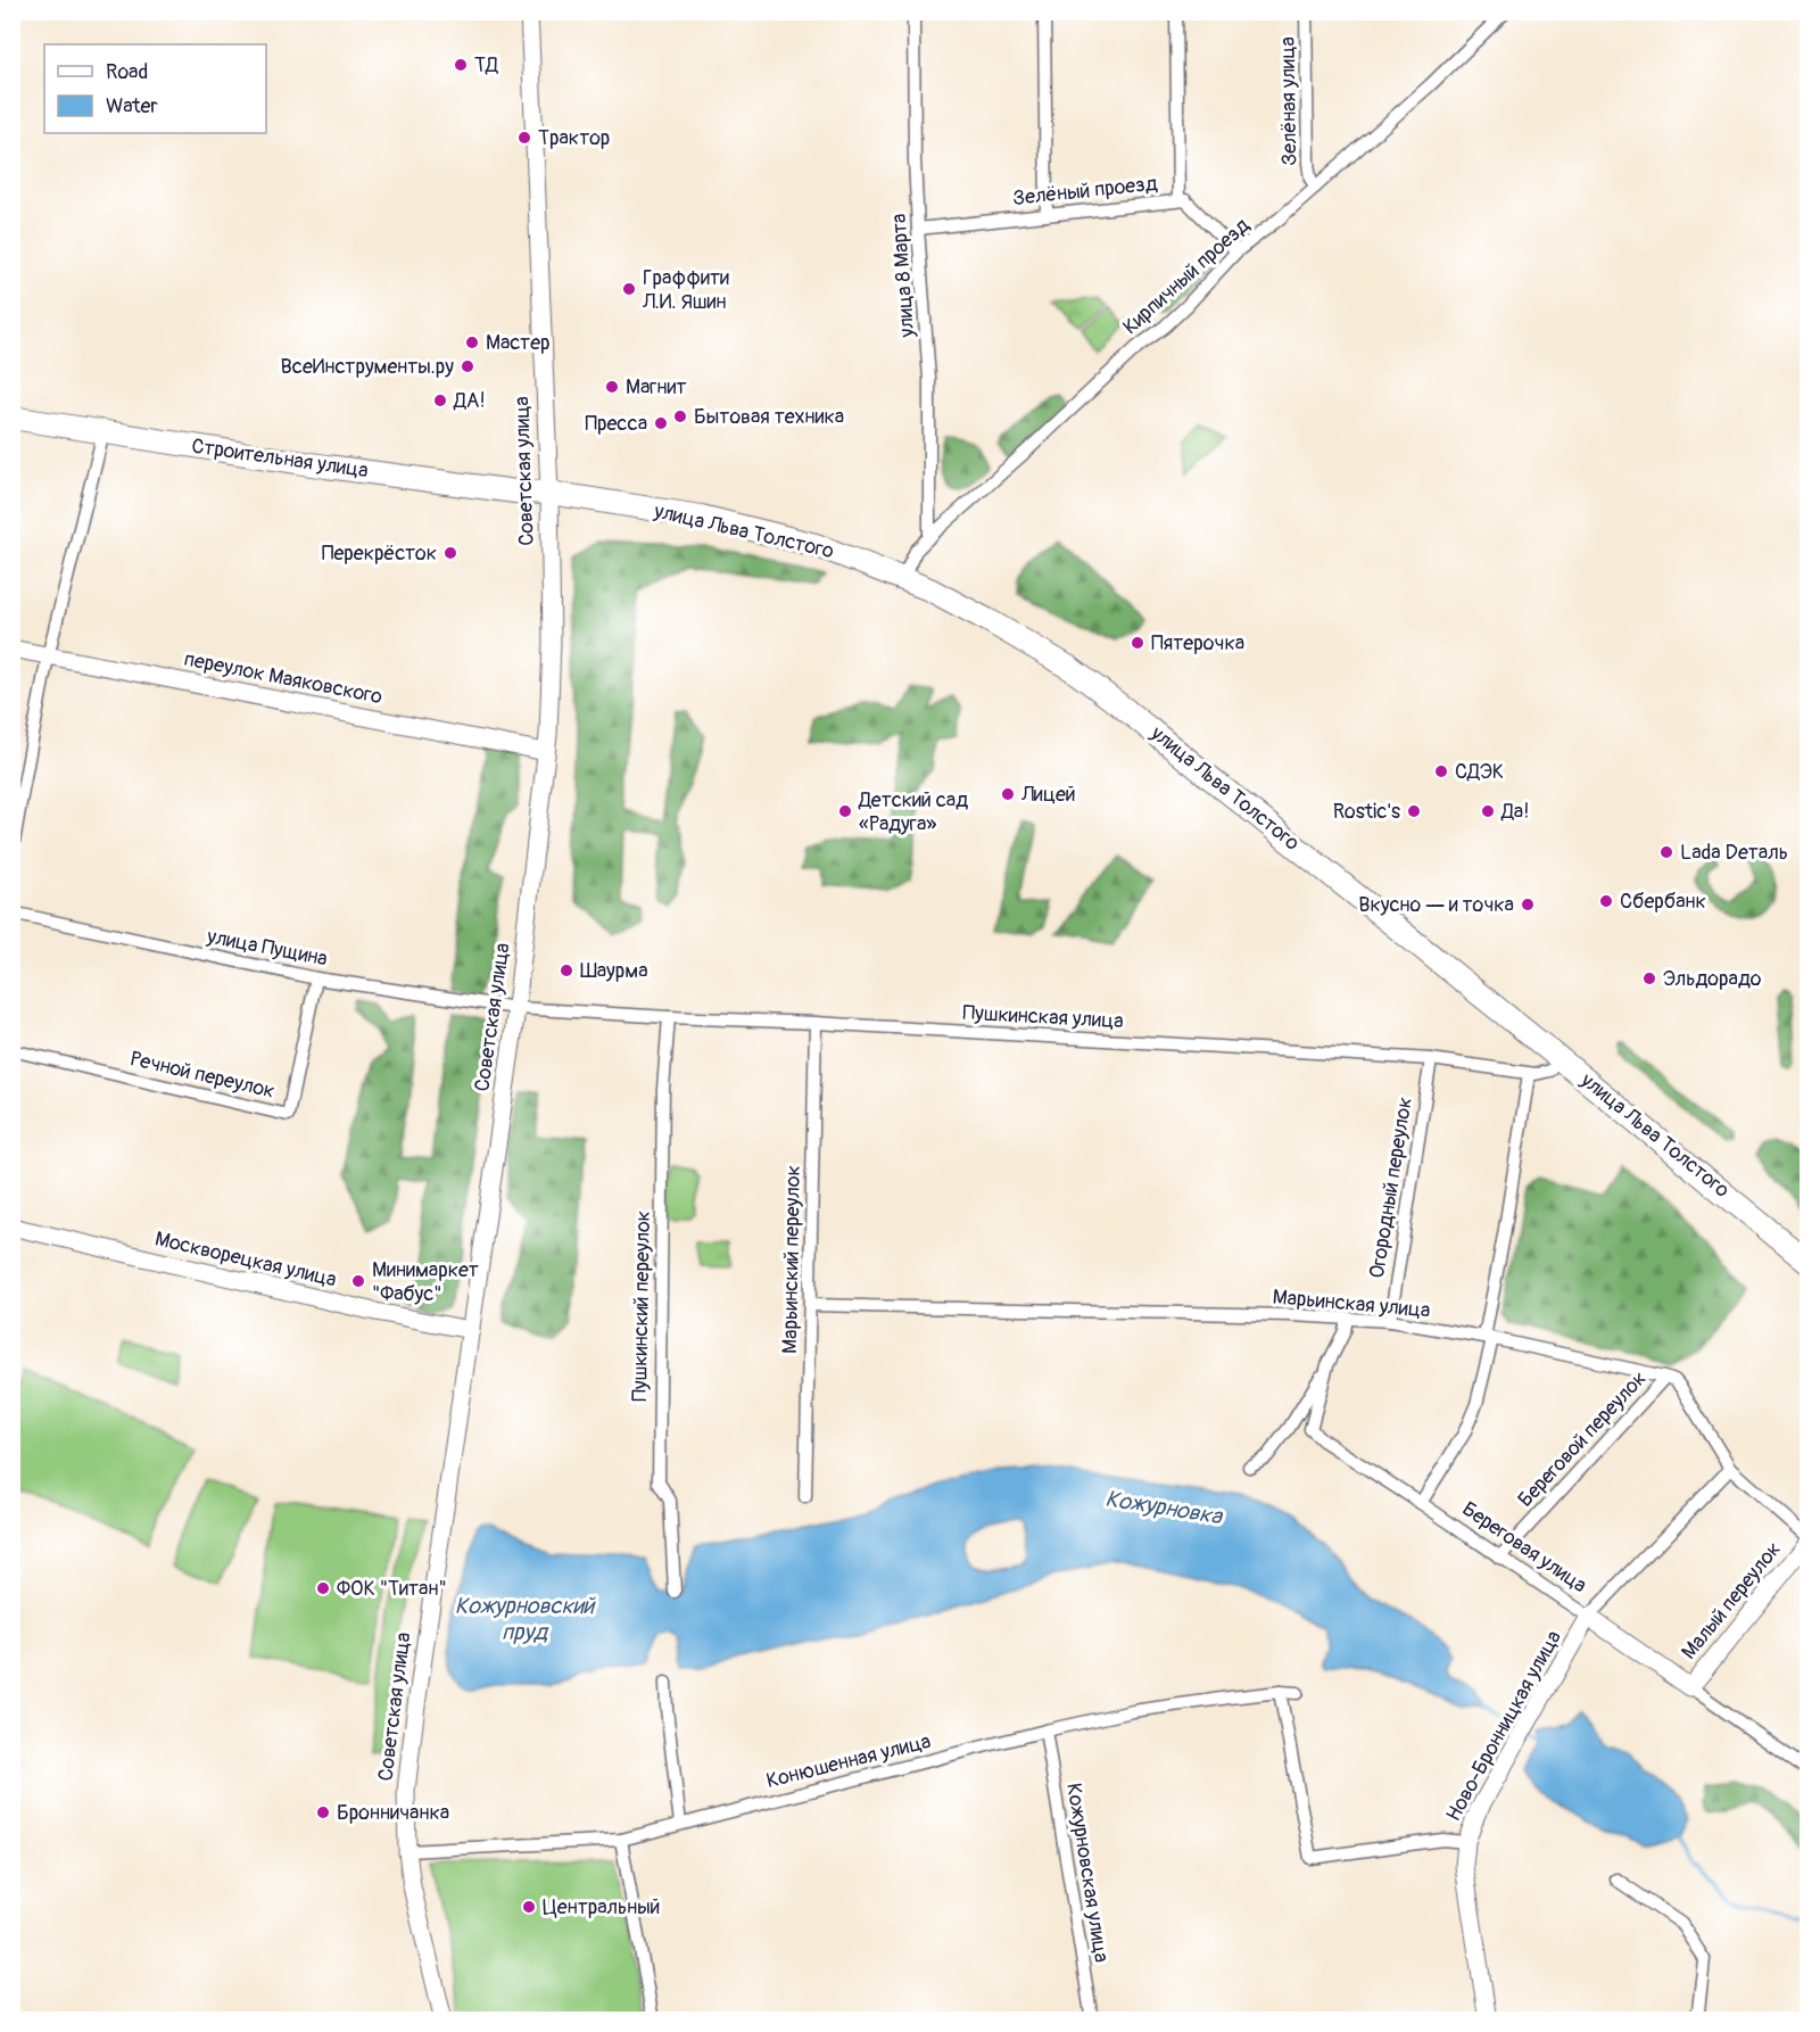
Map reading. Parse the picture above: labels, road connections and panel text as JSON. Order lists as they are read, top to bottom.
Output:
{
  "streets": {
    "highway": ["Строительная улица", "улица Льва Толстого"],
    "main road": [
      "Советская улица",
      "переулок Маяковского",
      "Москворецкая улица",
      "Береговая улица",
      "Малый переулок",
      "Ново-Бронницкая улица"
    ],
    "street": [
      "Зелёная улица",
      "Зелёный проезд",
      "улица 8 Марта",
      "Кирпичный проезд",
      "улица Пущина",
      "Пушкинская улица",
      "Речной переулок",
      "Огородный переулок",
      "Марьинский переулок",
      "Марьинская улица",
      "Пушкинский переулок",
      "Береговой переулок",
      "Конюшенная улица",
      "Кожурновская улица"
    ]
  },
  "crossings": [
    ["Зелёная улица", "Кирпичный проезд"],
    ["Зелёный проезд", "улица 8 Марта"],
    ["Зелёный проезд", "Кирпичный проезд"],
    ["улица 8 Марта", "Кирпичный проезд"],
    ["Кирпичный проезд", "улица Льва Толстого"],
    ["Строительная улица", "Советская улица"],
    ["Строительная улица", "улица Льва Толстого"],
    ["Советская улица", "улица Льва Толстого"],
    ["Советская улица", "переулок Маяковского"],
    ["Советская улица", "улица Пущина"],
    ["Советская улица", "Пушкинская улица"],
    ["Советская улица", "Москворецкая улица"],
    ["Советская улица", "Конюшенная улица"],
    ["улица Льва Толстого", "Пушкинская улица"],
    ["улица Пущина", "Пушкинская улица"],
    ["улица Пущина", "Речной переулок"],
    ["Пушкинская улица", "Огородный переулок"],
    ["Пушкинская улица", "Марьинский переулок"],
    ["Пушкинская улица", "Пушкинский переулок"],
    ["Огородный переулок", "Марьинская улица"],
    ["Марьинский переулок", "Марьинская улица"],
    ["Марьинская улица", "Береговой переулок"],
    ["Марьинская улица", "Береговая улица"],
    ["Береговой переулок", "Береговая улица"],
    ["Береговая улица", "Малый переулок"],
    ["Береговая улица", "Ново-Бронницкая улица"],
    ["Конюшенная улица", "Кожурновская улица"]
  ],
  "water": ["Кожурновка", "Кожурновский пруд"],
  "places": [
    "ТД",
    "Трактор",
    "Граффити Л.И. Яшин",
    "Мастер",
    "ВсеИнструменты.ру",
    "Магнит",
    "ДА!",
    "Бытовая техника",
    "Пресса",
    "Перекрёсток",
    "Пятерочка",
    "СДЭК",
    "Лицей",
    "Детский сад «Радуга»",
    "Rostic's",
    "Да!",
    "Lada Dеталь",
    "Сбербанк",
    "Вкусно — и точка",
    "Шаурма",
    "Эльдорадо",
    "Минимаркет \"Фабус\"",
    "ФОК \"Титан\"",
    "Бронничанка",
    "Центральный"
  ],
  "legend": ["Road", "Water"]
}
